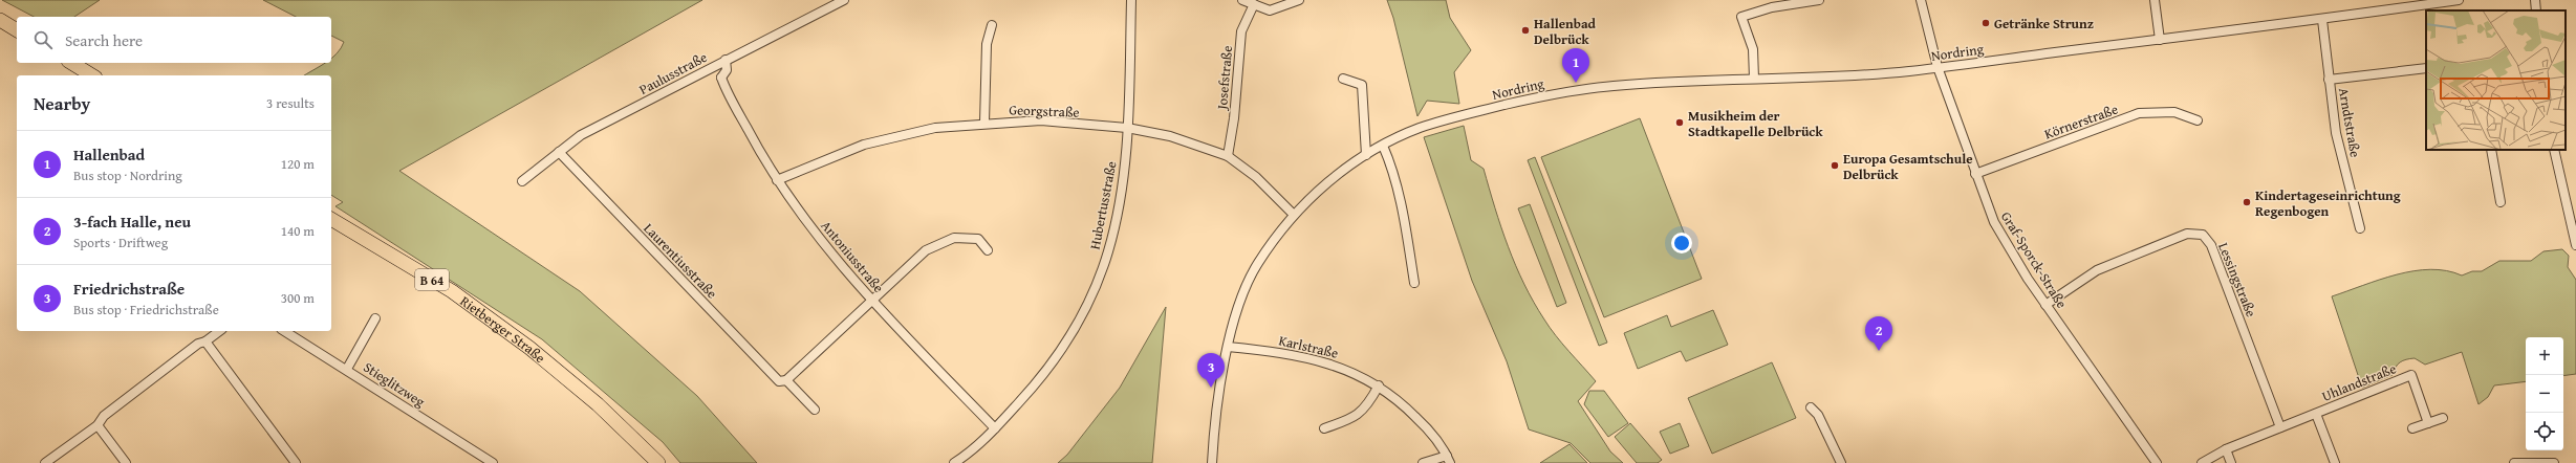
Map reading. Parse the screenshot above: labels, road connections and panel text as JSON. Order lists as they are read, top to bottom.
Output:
{
  "streets": {
    "main road": ["B 64", "Rietberger Straße"],
    "street": [
      "Nordring",
      "Paulusstraße",
      "Josefstraße",
      "Georgstraße",
      "Körnerstraße",
      "Arndtstraße",
      "Hubertusstraße",
      "Antoniusstraße",
      "Graf-Sporck-Straße",
      "Laurentiusstraße",
      "Lessingstraße",
      "Karlstraße",
      "Uhlandstraße",
      "Stieglitzweg"
    ]
  },
  "crossings": [
    ["Nordring", "Arndtstraße"],
    ["Nordring", "Graf-Sporck-Straße"],
    ["Paulusstraße", "Laurentiusstraße"],
    ["Josefstraße", "Georgstraße"],
    ["Georgstraße", "Hubertusstraße"],
    ["Georgstraße", "Antoniusstraße"],
    ["Körnerstraße", "Graf-Sporck-Straße"],
    ["Hubertusstraße", "Antoniusstraße"],
    ["Graf-Sporck-Straße", "Lessingstraße"],
    ["Lessingstraße", "Uhlandstraße"]
  ],
  "places": [
    "Getränke Strunz",
    "Hallenbad Delbrück",
    "Musikheim der Stadtkapelle Delbrück",
    "Europa Gesamtschule Delbrück",
    "Kindertageseinrichtung Regenbogen"
  ],
  "page": {
    "search": "Search here",
    "pins": ["1", "2", "3"],
    "heading": ["Nearby", "3 results"],
    "list": [
      {
        "mark": "1",
        "name": "Hallenbad",
        "note": "Bus stop · Nordring",
        "value": "120 m"
      },
      {
        "mark": "2",
        "name": "3-fach Halle, neu",
        "note": "Sports · Driftweg",
        "value": "140 m"
      },
      {
        "mark": "3",
        "name": "Friedrichstraße",
        "note": "Bus stop · Friedrichstraße",
        "value": "300 m"
      }
    ],
    "map_buttons": ["+", "−"]
  }
}
